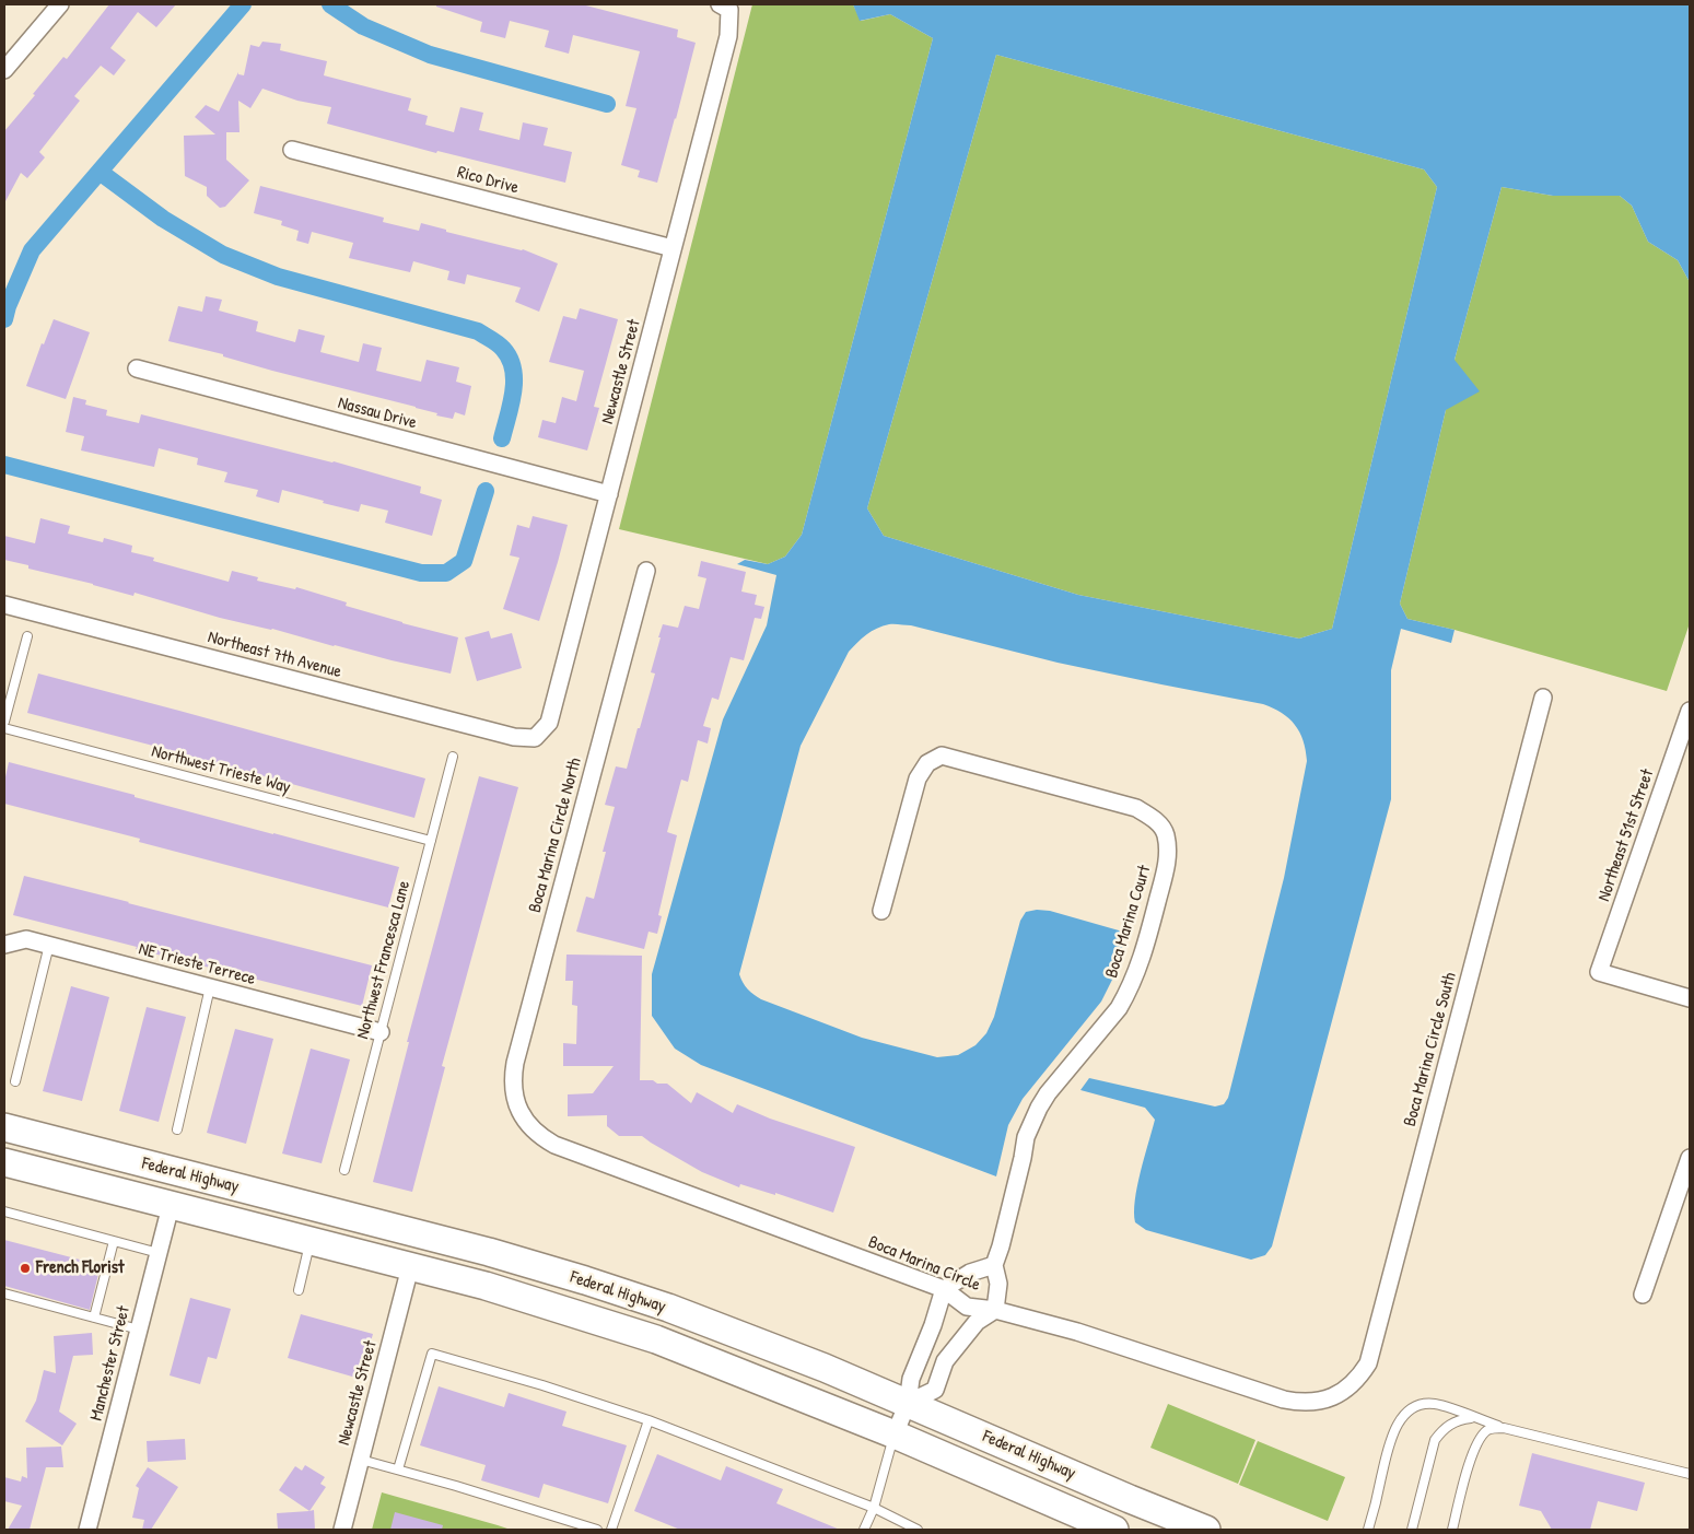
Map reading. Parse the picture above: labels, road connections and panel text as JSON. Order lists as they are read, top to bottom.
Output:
{
  "streets": {
    "main road": ["Federal Highway"],
    "street": [
      "Rico Drive",
      "Newcastle Street",
      "Nassau Drive",
      "Northeast 7th Avenue",
      "Boca Marina Circle North",
      "Northeast 51st Street",
      "Boca Marina Court",
      "NE Trieste Terrece",
      "Boca Marina Circle South",
      "Boca Marina Circle",
      "Manchester Street"
    ],
    "lane": ["Northwest Trieste Way", "Northwest Francesca Lane"]
  },
  "crossings": [
    ["Rico Drive", "Newcastle Street"],
    ["Newcastle Street", "Nassau Drive"],
    ["Newcastle Street", "Northeast 7th Avenue"],
    ["Newcastle Street", "Federal Highway"],
    ["Northwest Trieste Way", "Northwest Francesca Lane"],
    ["Boca Marina Circle North", "Boca Marina Circle"],
    ["Boca Marina Court", "Boca Marina Circle"],
    ["Northwest Francesca Lane", "NE Trieste Terrece"],
    ["Boca Marina Circle South", "Boca Marina Circle"],
    ["Federal Highway", "Manchester Street"]
  ],
  "places": ["French Florist"]
}
